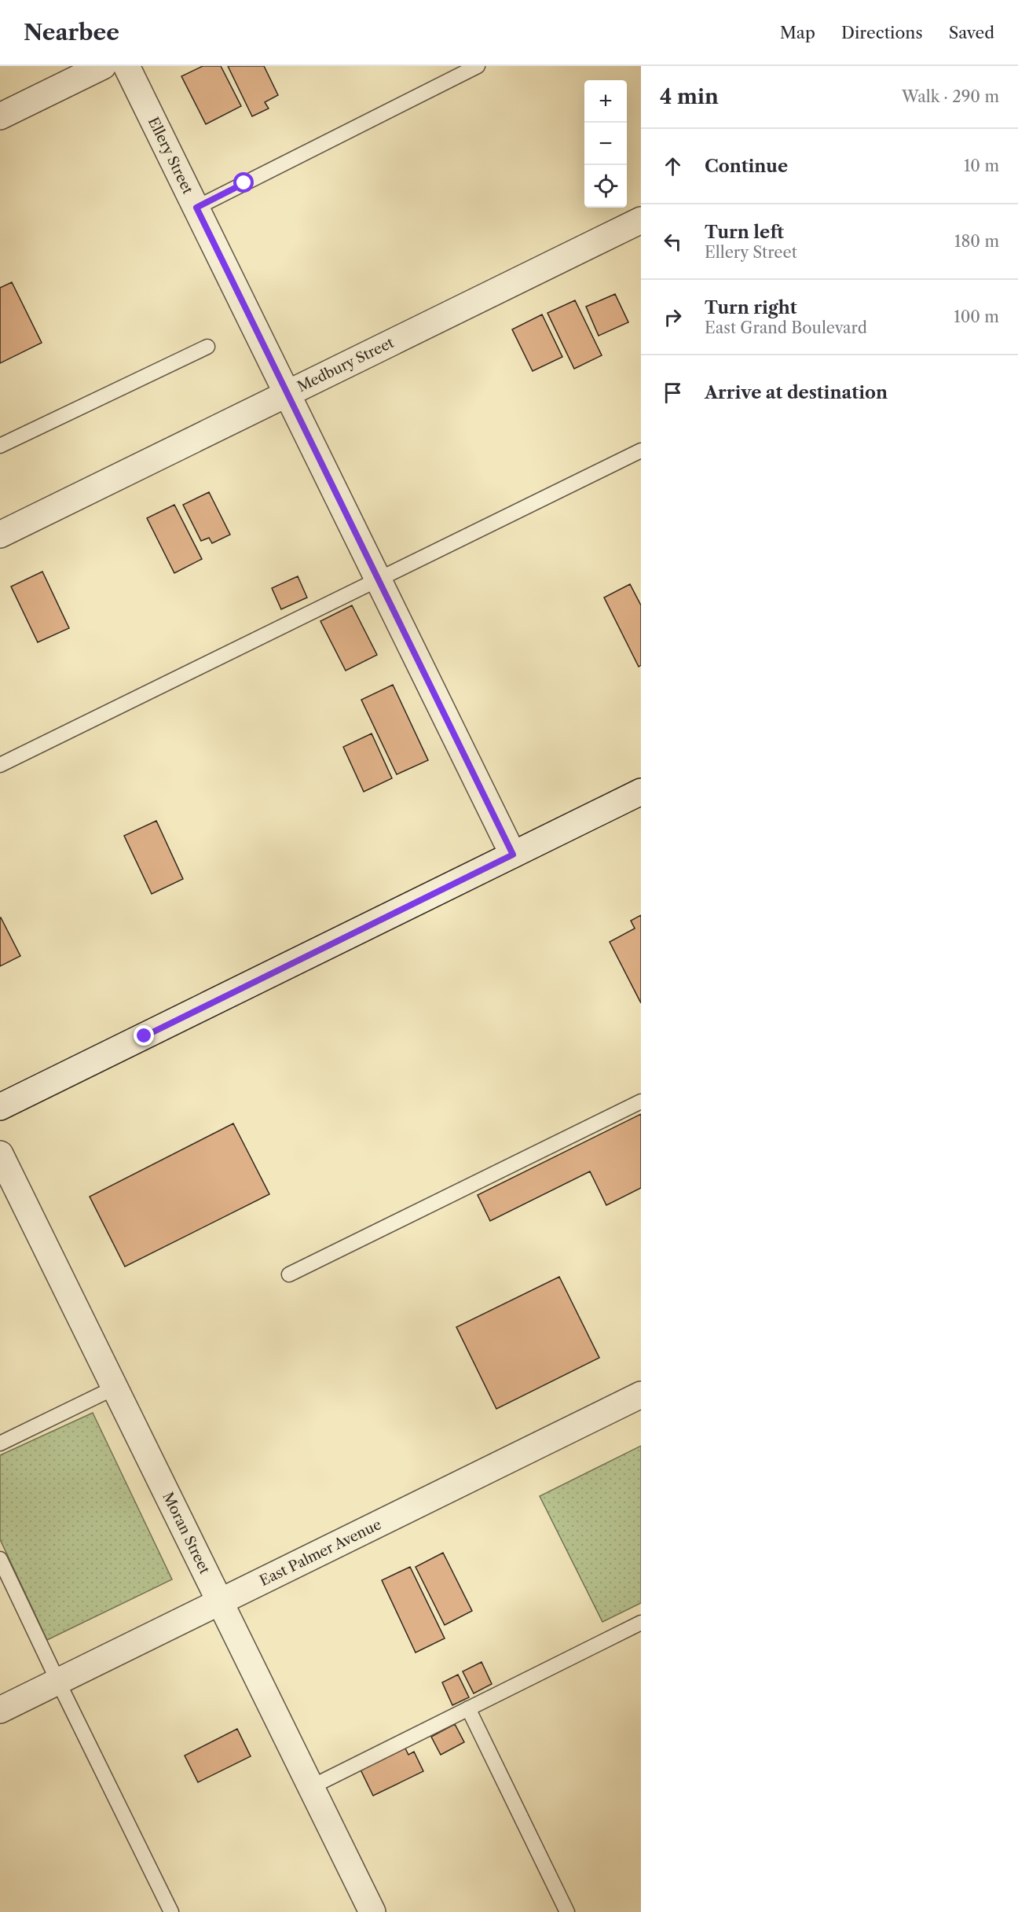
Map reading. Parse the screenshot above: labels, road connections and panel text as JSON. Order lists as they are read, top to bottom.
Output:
{
  "streets": {
    "street": [
      "Ellery Street",
      "Medbury Street",
      "Moran Street",
      "East Palmer Avenue"
    ]
  },
  "crossings": [
    ["Ellery Street", "Medbury Street"],
    ["Moran Street", "East Palmer Avenue"]
  ],
  "page": {
    "header": "Nearbee",
    "nav": ["Map", "Directions", "Saved"],
    "heading": ["4 min", "Walk · 290 m"],
    "map_buttons": ["+", "−"],
    "list": [
      ["Continue", "10 m"],
      ["Turn left", "Ellery Street", "180 m"],
      ["Turn right", "East Grand Boulevard", "100 m"],
      "Arrive at destination"
    ]
  }
}
